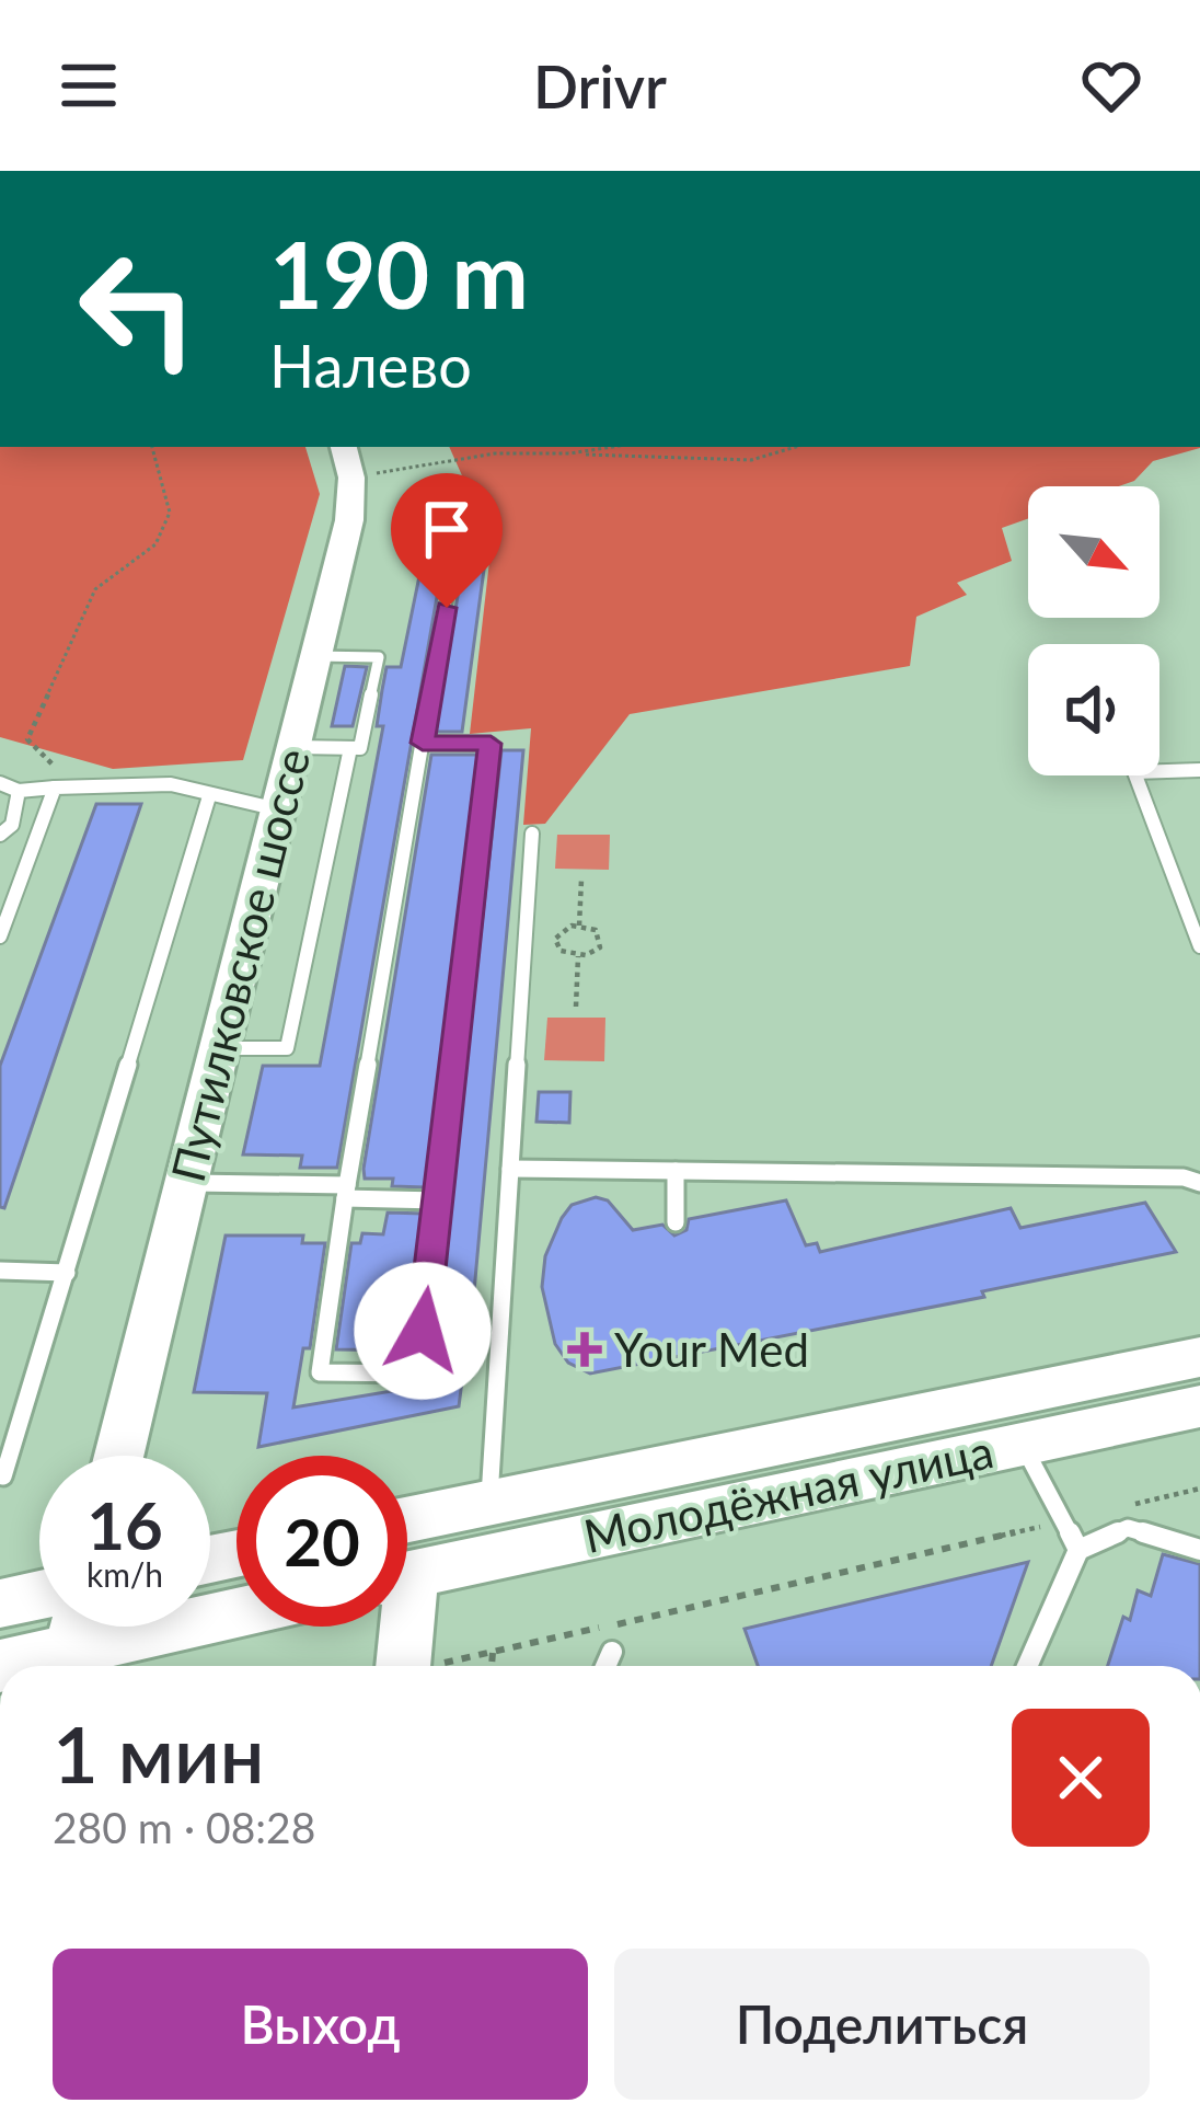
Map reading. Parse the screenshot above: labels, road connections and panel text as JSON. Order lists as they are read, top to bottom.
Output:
{
  "streets": {
    "main road": ["Путилковское шоссе", "Молодёжная улица"]
  },
  "places": {
    "health": ["Your Med"]
  },
  "north": "bottom right",
  "page": {
    "header": "Drivr",
    "turn": ["190 m", "Налево"],
    "speed": "16 km/h",
    "limit": "20",
    "heading": ["1 мин", "280 m · 08:28"],
    "buttons": ["Выход", "Поделиться"]
  }
}
